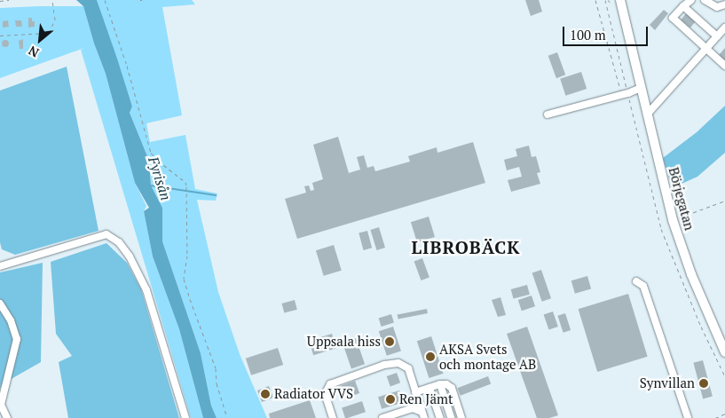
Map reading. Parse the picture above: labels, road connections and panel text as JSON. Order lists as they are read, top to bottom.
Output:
{
  "streets": {
    "main road": ["Börjegatan"]
  },
  "districts": ["LIBROBÄCK"],
  "water": ["Fyrisån"],
  "places": [
    "Uppsala hiss",
    "AKSA Svets och montage AB",
    "Synvillan",
    "Radiator VVS",
    "Ren Jämt"
  ],
  "scale_bar": "100 m",
  "north": "bottom left"
}
